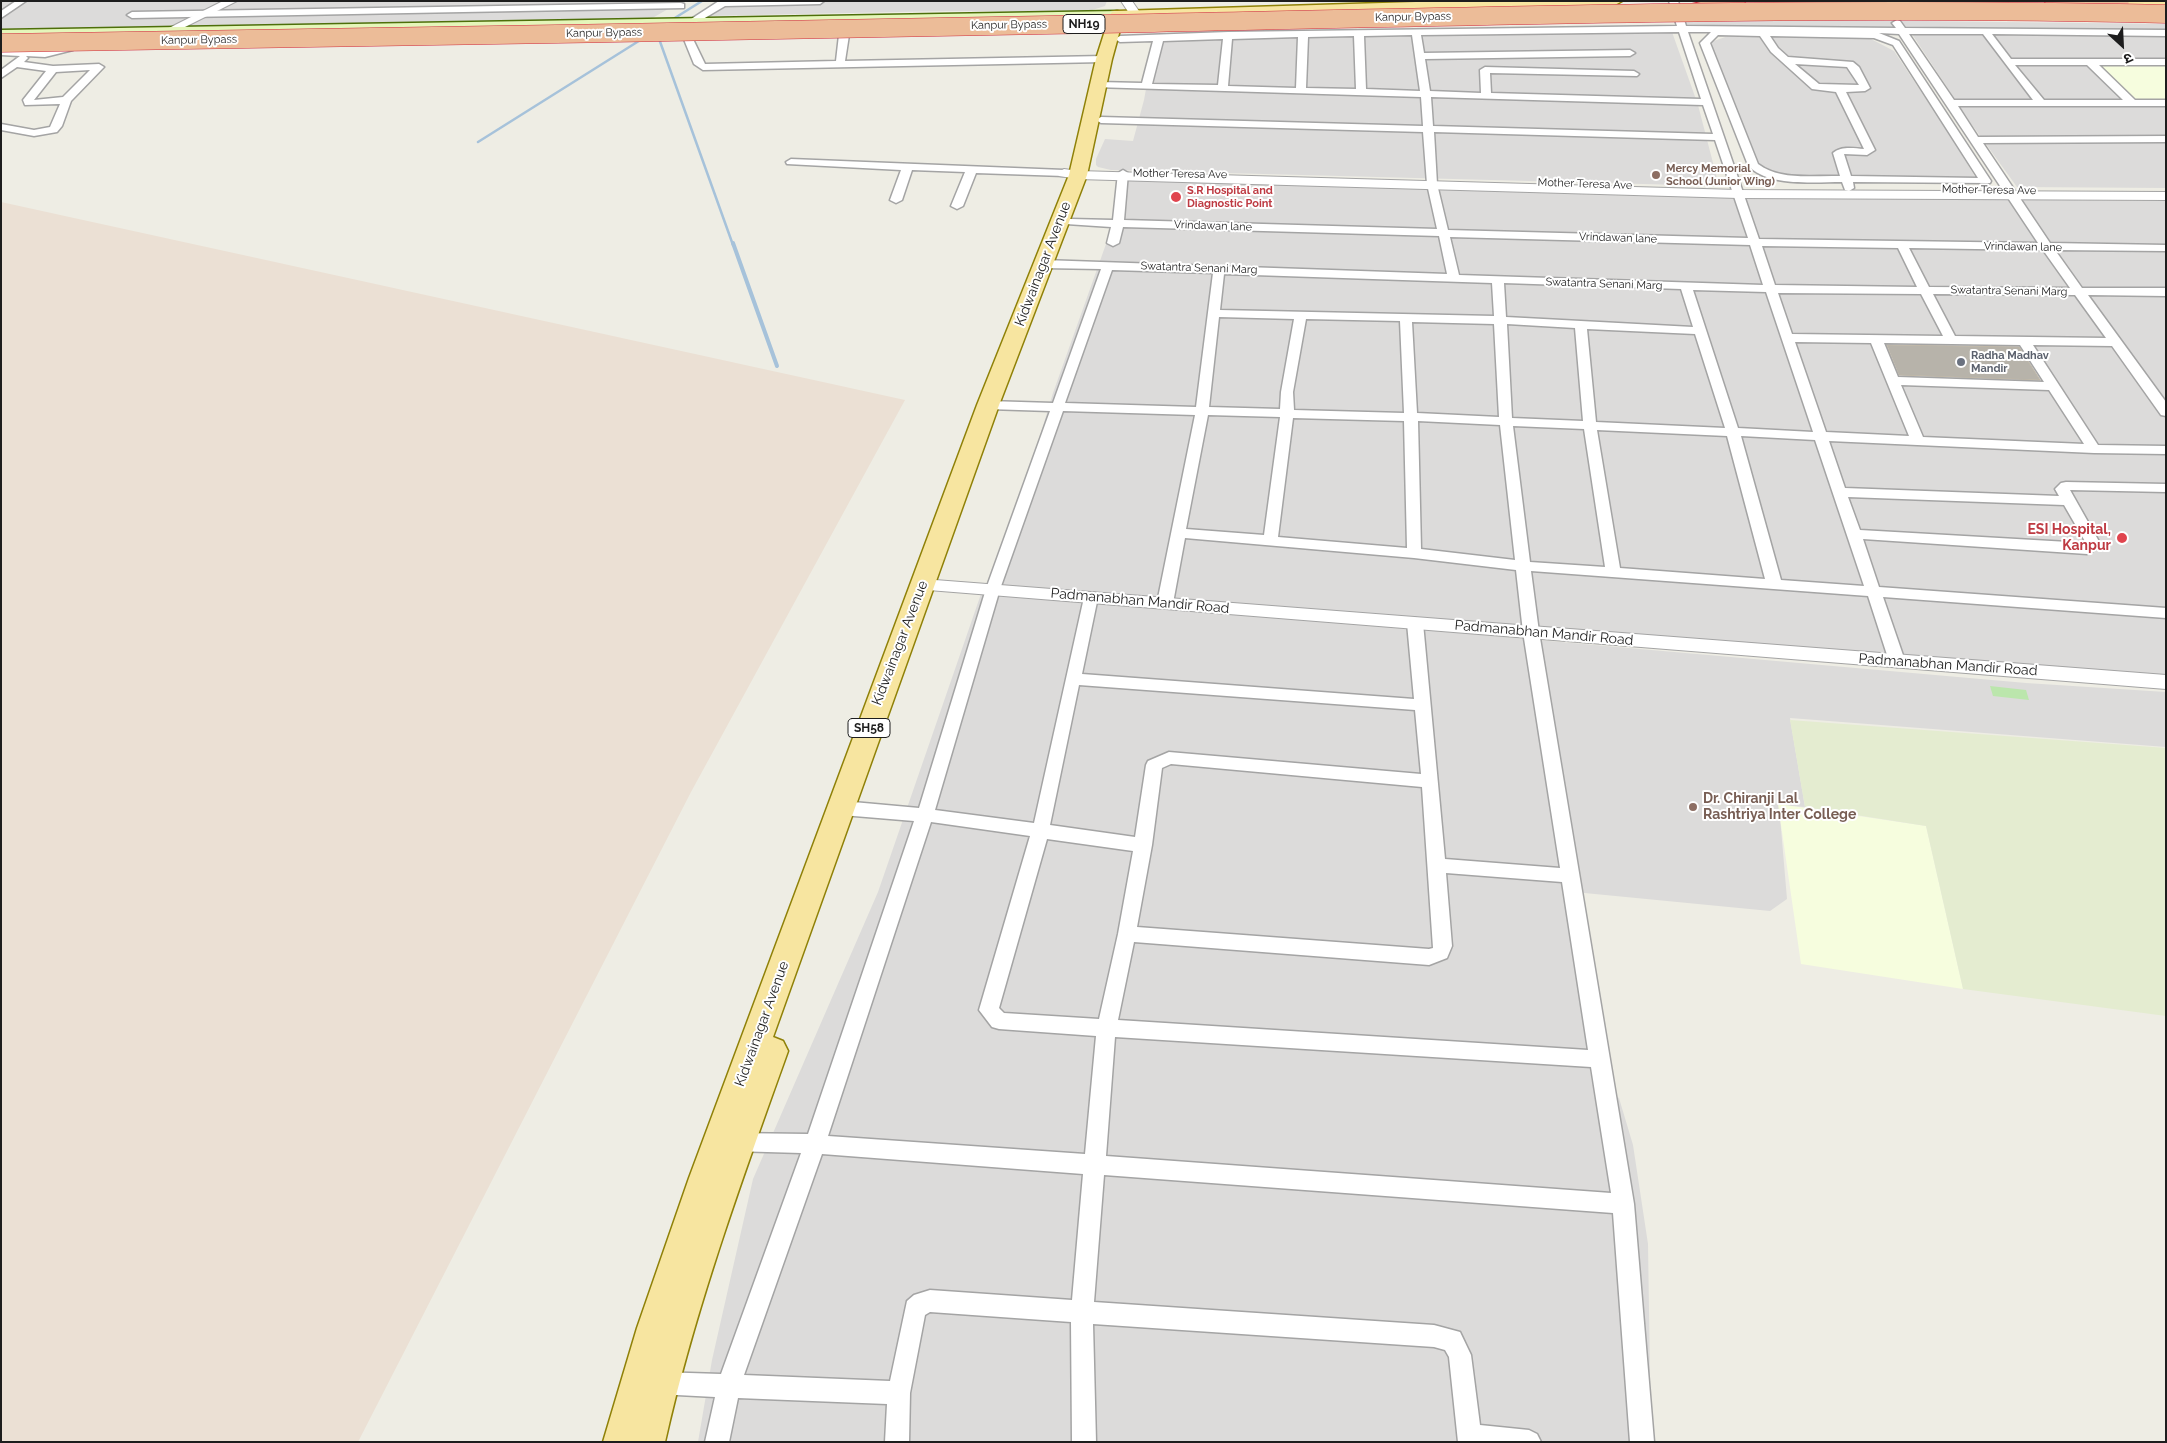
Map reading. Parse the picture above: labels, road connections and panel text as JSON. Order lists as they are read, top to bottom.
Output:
{
  "streets": {
    "highway": ["Kanpur Bypass", "NH19"],
    "main road": ["Kidwainagar Avenue", "SH58"],
    "street": [
      "Mother Teresa Ave",
      "Vrindawan lane",
      "Swatantra Senani Marg",
      "Padmanabhan Mandir Road"
    ]
  },
  "crossings": [
    ["Mother Teresa Ave", "Kidwainagar Avenue"],
    ["Vrindawan lane", "Kidwainagar Avenue"],
    ["Kidwainagar Avenue", "Swatantra Senani Marg"],
    ["Kidwainagar Avenue", "Padmanabhan Mandir Road"]
  ],
  "places": [
    "Mercy Memorial School (Junior Wing)",
    "S.R Hospital and Diagnostic Point",
    "Radha Madhav Mandir",
    "ESI Hospital, Kanpur",
    "Dr. Chiranji Lal Rashtriya Inter College"
  ],
  "north": "bottom right"
}
